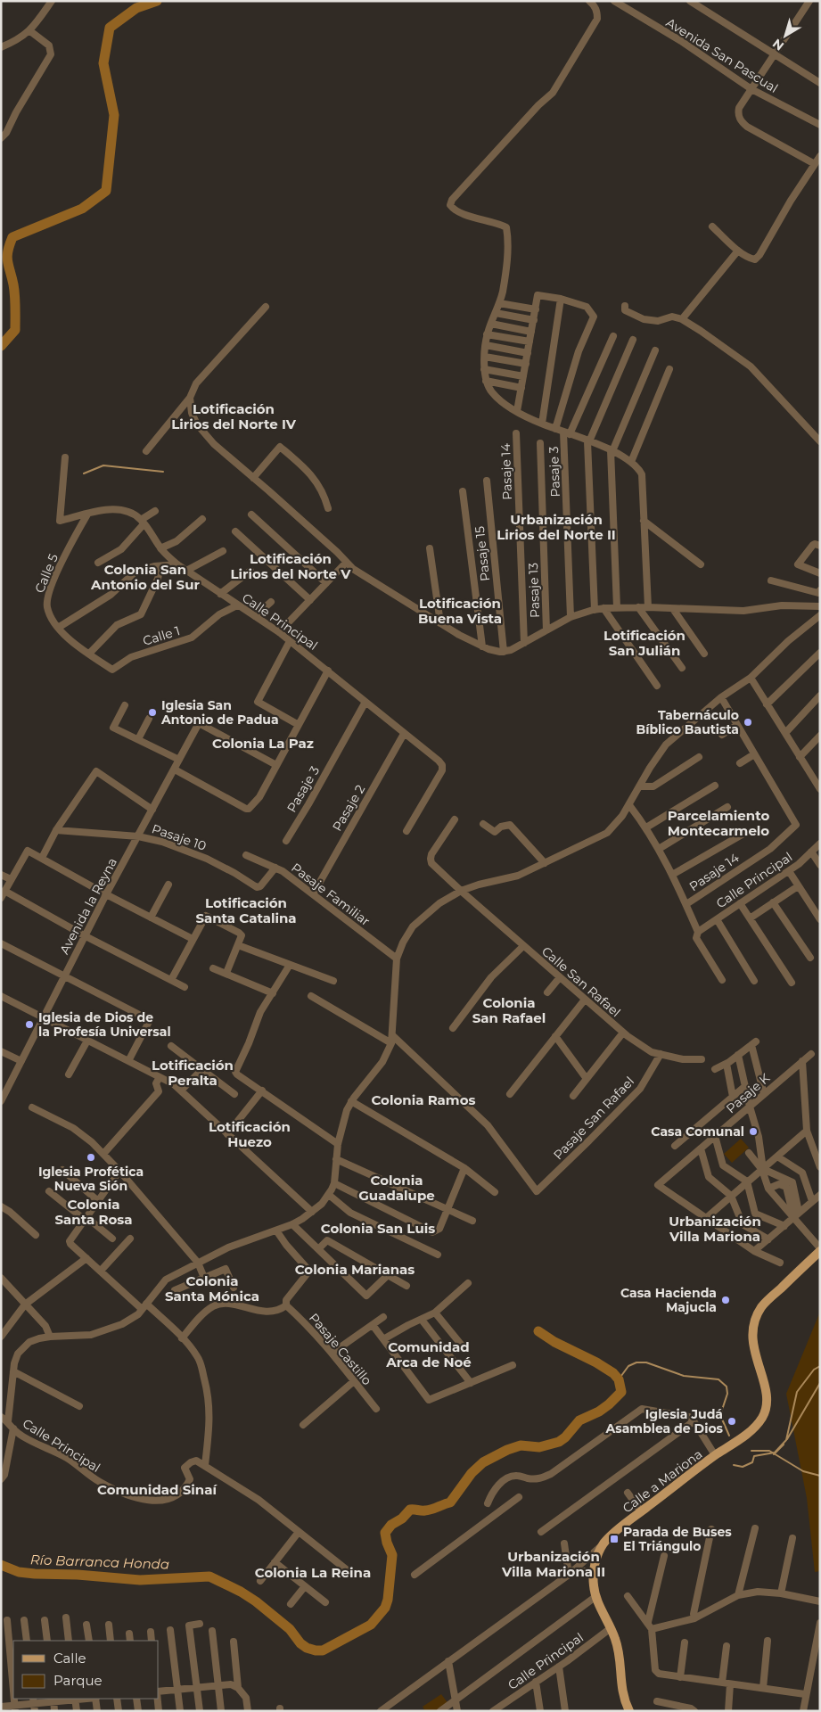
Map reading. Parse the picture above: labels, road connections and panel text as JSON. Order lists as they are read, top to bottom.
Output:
{
  "streets": {
    "main road": ["Calle a Mariona"],
    "street": [
      "Avenida San Pascual",
      "Pasaje 14",
      "Pasaje 3",
      "Pasaje 15",
      "Calle 5",
      "Pasaje 13",
      "Calle Principal",
      "Calle 1",
      "Pasaje 2",
      "Pasaje 10",
      "Pasaje Familiar",
      "Avenida la Reyna",
      "Calle San Rafael",
      "Pasaje K",
      "Pasaje San Rafael",
      "Pasaje Castillo"
    ]
  },
  "crossings": [
    ["Pasaje 3", "Calle Principal"],
    ["Calle 5", "Calle Principal"],
    ["Calle 5", "Calle 1"],
    ["Calle Principal", "Calle 1"],
    ["Calle Principal", "Pasaje 2"],
    ["Pasaje 2", "Pasaje Familiar"],
    ["Pasaje 10", "Pasaje Familiar"],
    ["Pasaje 10", "Avenida la Reyna"],
    ["Calle San Rafael", "Pasaje San Rafael"]
  ],
  "districts": [
    "Lotificación Lirios del Norte IV",
    "Urbanización Lirios del Norte II",
    "Lotificación Lirios del Norte V",
    "Colonia San Antonio del Sur",
    "Lotificación Buena Vista",
    "Lotificación San Julián",
    "Colonia La Paz",
    "Parcelamiento Montecarmelo",
    "Lotificación Santa Catalina",
    "Colonia San Rafael",
    "Lotificación Peralta",
    "Colonia Ramos",
    "Lotificación Huezo",
    "Colonia Guadalupe",
    "Colonia Santa Rosa",
    "Urbanización Villa Mariona",
    "Colonia San Luis",
    "Colonia Marianas",
    "Colonia Santa Mónica",
    "Comunidad Arca de Noé",
    "Comunidad Sinaí",
    "Urbanización Villa Mariona II",
    "Colonia La Reina"
  ],
  "water": ["Río Barranca Honda"],
  "places": {
    "other": [
      "Iglesia San Antonio de Padua",
      "Tabernáculo Bíblico Bautista",
      "Iglesia de Dios de la Profesía Universal",
      "Casa Comunal",
      "Iglesia Profética Nueva Sión",
      "Casa Hacienda Majucla",
      "Iglesia Judá Asamblea de Dios"
    ],
    "transit": ["Parada de Buses El Triángulo"]
  },
  "legend": ["Calle", "Parque"],
  "north": "bottom left"
}
